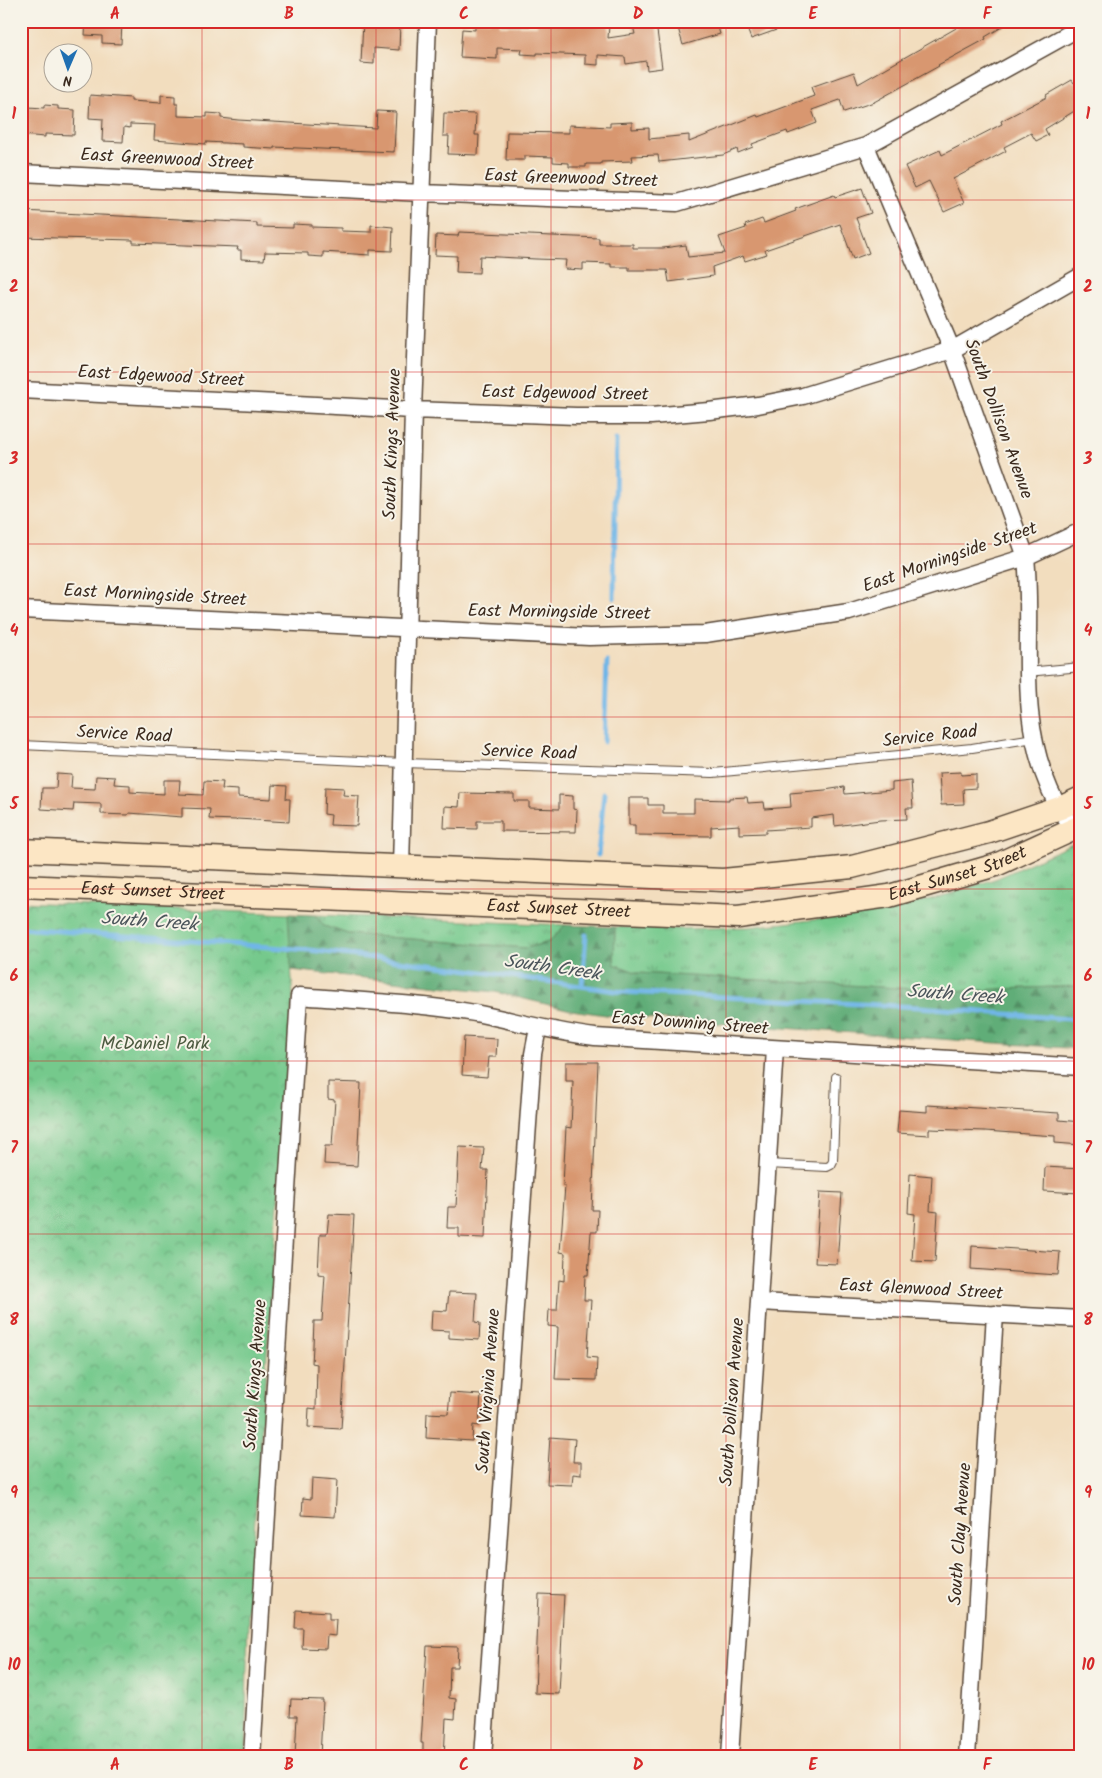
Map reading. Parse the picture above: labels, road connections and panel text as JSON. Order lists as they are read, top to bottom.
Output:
{
  "streets": {
    "main road": ["East Sunset Street"],
    "street": [
      "East Greenwood Street",
      "East Edgewood Street",
      "South Dollison Avenue",
      "South Kings Avenue",
      "East Morningside Street",
      "East Downing Street",
      "East Glenwood Street",
      "South Virginia Avenue",
      "South Clay Avenue"
    ],
    "lane": ["Service Road"]
  },
  "crossings": [
    ["East Greenwood Street", "South Dollison Avenue"],
    ["East Greenwood Street", "South Kings Avenue"],
    ["East Edgewood Street", "South Dollison Avenue"],
    ["East Edgewood Street", "South Kings Avenue"],
    ["South Dollison Avenue", "East Morningside Street"],
    ["South Dollison Avenue", "Service Road"],
    ["South Dollison Avenue", "East Sunset Street"],
    ["South Dollison Avenue", "East Downing Street"],
    ["South Dollison Avenue", "East Glenwood Street"],
    ["South Kings Avenue", "East Morningside Street"],
    ["South Kings Avenue", "Service Road"],
    ["South Kings Avenue", "East Sunset Street"],
    ["South Kings Avenue", "East Downing Street"],
    ["East Downing Street", "South Virginia Avenue"],
    ["East Glenwood Street", "South Clay Avenue"]
  ],
  "water": ["South Creek"],
  "parks": ["McDaniel Park"],
  "north": "bottom",
  "grid": {
    "columns": [
      "A",
      "B",
      "C",
      "D",
      "E",
      "F"
    ],
    "rows": [
      "1",
      "2",
      "3",
      "4",
      "5",
      "6",
      "7",
      "8",
      "9",
      "10"
    ]
  }
}
